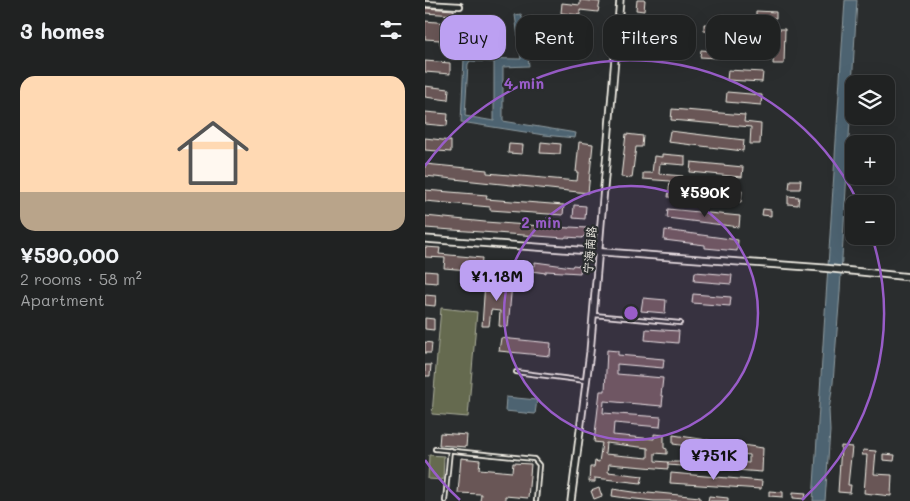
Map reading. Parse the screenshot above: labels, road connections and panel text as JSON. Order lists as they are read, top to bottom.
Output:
{
  "streets": {
    "street": ["宁海南路"]
  },
  "page": {
    "heading": "3 homes",
    "chip": [
      "Buy",
      "Rent",
      "Filters",
      "New"
    ],
    "list": [
      {
        "name": "¥590,000",
        "note": "2 rooms · 58 m² · Apartment"
      }
    ],
    "map_buttons": ["+", "−"],
    "price": ["¥590K", "¥1.18M", "¥751K"]
  },
  "rings": ["4 min", "2 min"]
}
